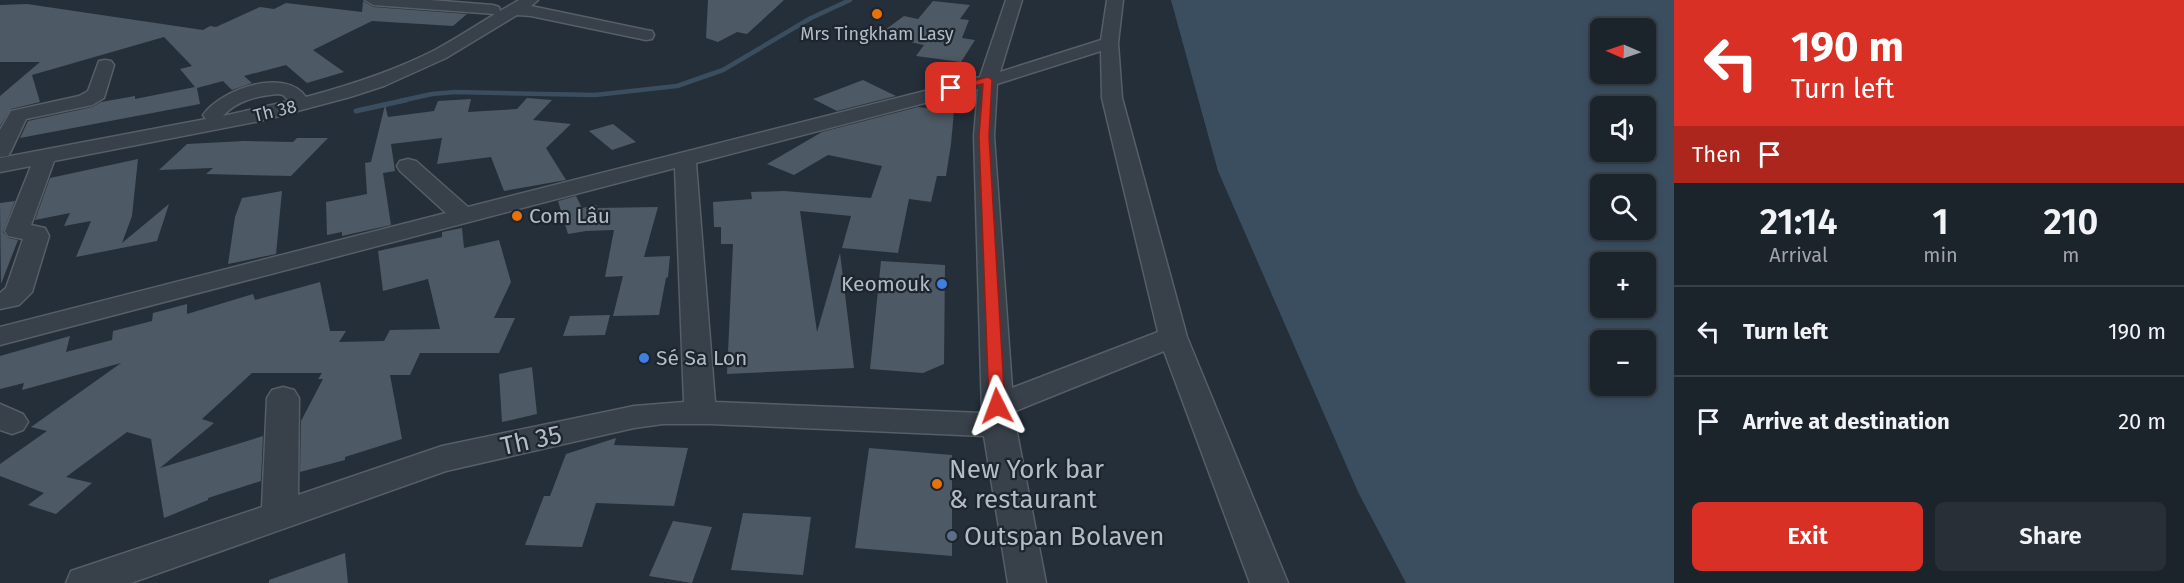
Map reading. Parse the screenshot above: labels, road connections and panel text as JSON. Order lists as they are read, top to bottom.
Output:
{
  "streets": {
    "street": ["Th 38", "Th 35"]
  },
  "places": [
    "Mrs Tingkham Lasy",
    "Com Lâu",
    "Keomouk",
    "Sé Sa Lon",
    "New York bar & restaurant",
    "Outspan Bolaven"
  ],
  "north": "left",
  "page": {
    "turn": ["190 m", "Turn left"],
    "map_buttons": ["+", "−"],
    "then": "Then",
    "eta": [
      "21:14",
      "Arrival",
      "1",
      "min",
      "210",
      "m"
    ],
    "list": [
      {
        "name": "Turn left",
        "value": "190 m"
      },
      {
        "name": "Arrive at destination",
        "value": "20 m"
      }
    ],
    "buttons": ["Exit", "Share"]
  }
}
